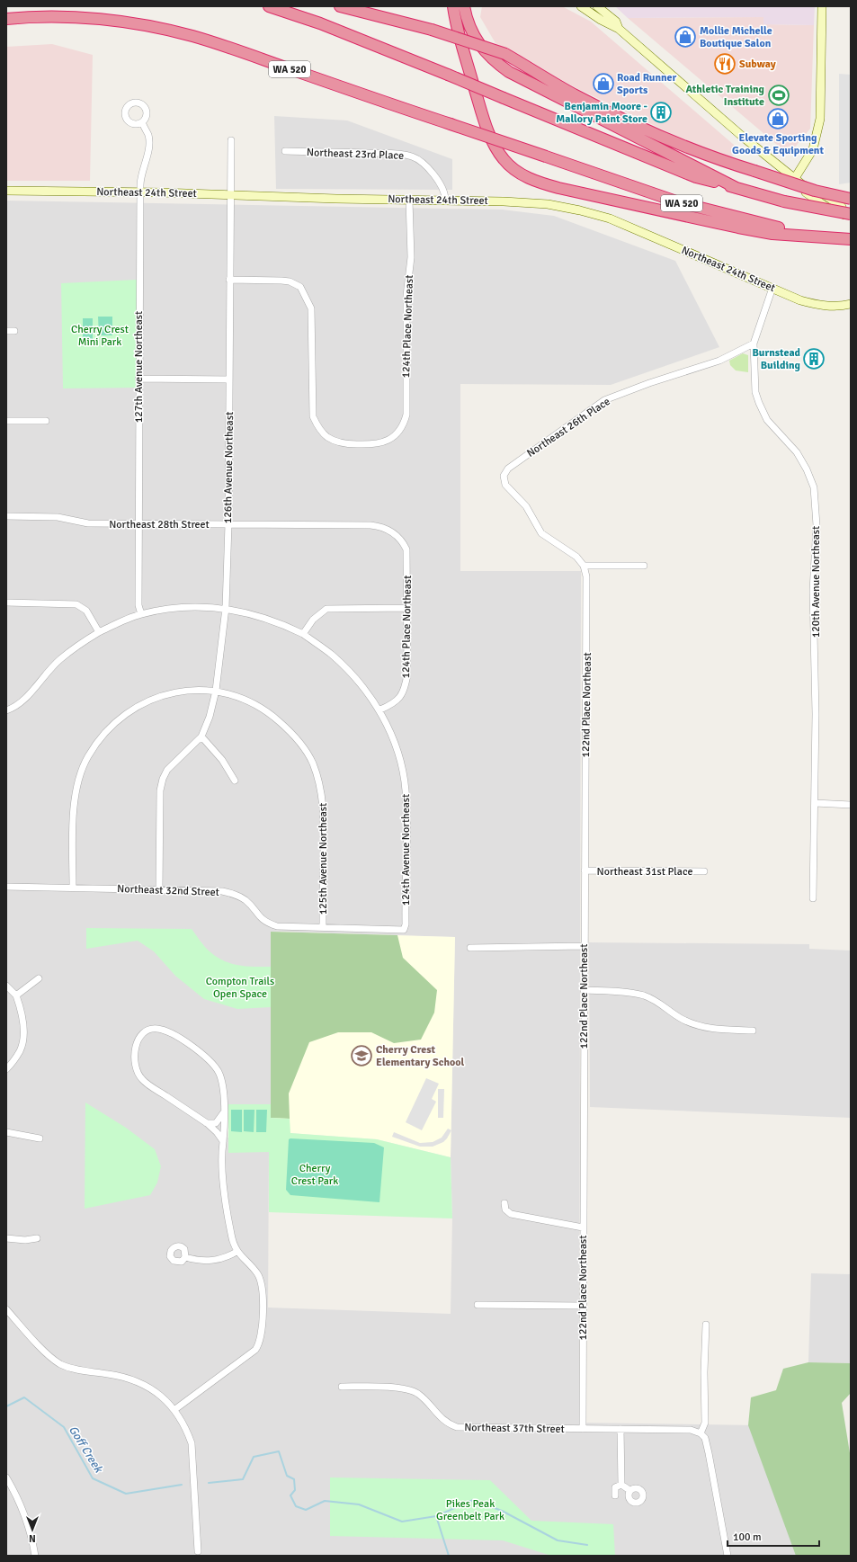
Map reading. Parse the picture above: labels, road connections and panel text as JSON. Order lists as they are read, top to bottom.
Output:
{
  "streets": {
    "highway": ["WA 520"],
    "street": [
      "Northeast 23rd Place",
      "Northeast 24th Street",
      "124th Place Northeast",
      "127th Avenue Northeast",
      "Northeast 26th Place",
      "126th Avenue Northeast",
      "Northeast 28th Street",
      "120th Avenue Northeast",
      "122nd Place Northeast",
      "124th Avenue Northeast",
      "125th Avenue Northeast",
      "Northeast 31st Place",
      "Northeast 32nd Street",
      "Northeast 37th Street"
    ]
  },
  "crossings": [
    ["Northeast 23rd Place", "Northeast 24th Street"],
    ["Northeast 24th Street", "124th Place Northeast"],
    ["Northeast 24th Street", "127th Avenue Northeast"],
    ["Northeast 24th Street", "126th Avenue Northeast"],
    ["Northeast 24th Street", "120th Avenue Northeast"],
    ["124th Place Northeast", "126th Avenue Northeast"],
    ["124th Place Northeast", "Northeast 28th Street"],
    ["124th Place Northeast", "124th Avenue Northeast"],
    ["127th Avenue Northeast", "Northeast 28th Street"],
    ["127th Avenue Northeast", "124th Avenue Northeast"],
    ["Northeast 26th Place", "120th Avenue Northeast"],
    ["Northeast 26th Place", "122nd Place Northeast"],
    ["126th Avenue Northeast", "Northeast 28th Street"],
    ["126th Avenue Northeast", "124th Avenue Northeast"],
    ["126th Avenue Northeast", "125th Avenue Northeast"],
    ["122nd Place Northeast", "Northeast 31st Place"],
    ["122nd Place Northeast", "Northeast 37th Street"],
    ["124th Avenue Northeast", "Northeast 32nd Street"],
    ["125th Avenue Northeast", "Northeast 32nd Street"]
  ],
  "water": ["Goff Creek"],
  "parks": [
    "Cherry Crest Mini Park",
    "Compton Trails Open Space",
    "Cherry Crest Park",
    "Pikes Peak Greenbelt Park"
  ],
  "places": {
    "shop": ["Mollie Michelle Boutique Salon", "Road Runner Sports", "Elevate Sporting Goods & Equipment"],
    "restaurant": ["Subway"],
    "sports": ["Athletic Training Institute"],
    "building": ["Benjamin Moore - Mallory Paint Store", "Burnstead Building"],
    "school or university": ["Cherry Crest Elementary School"]
  },
  "scale_bar": "100 m",
  "north": "bottom"
}
